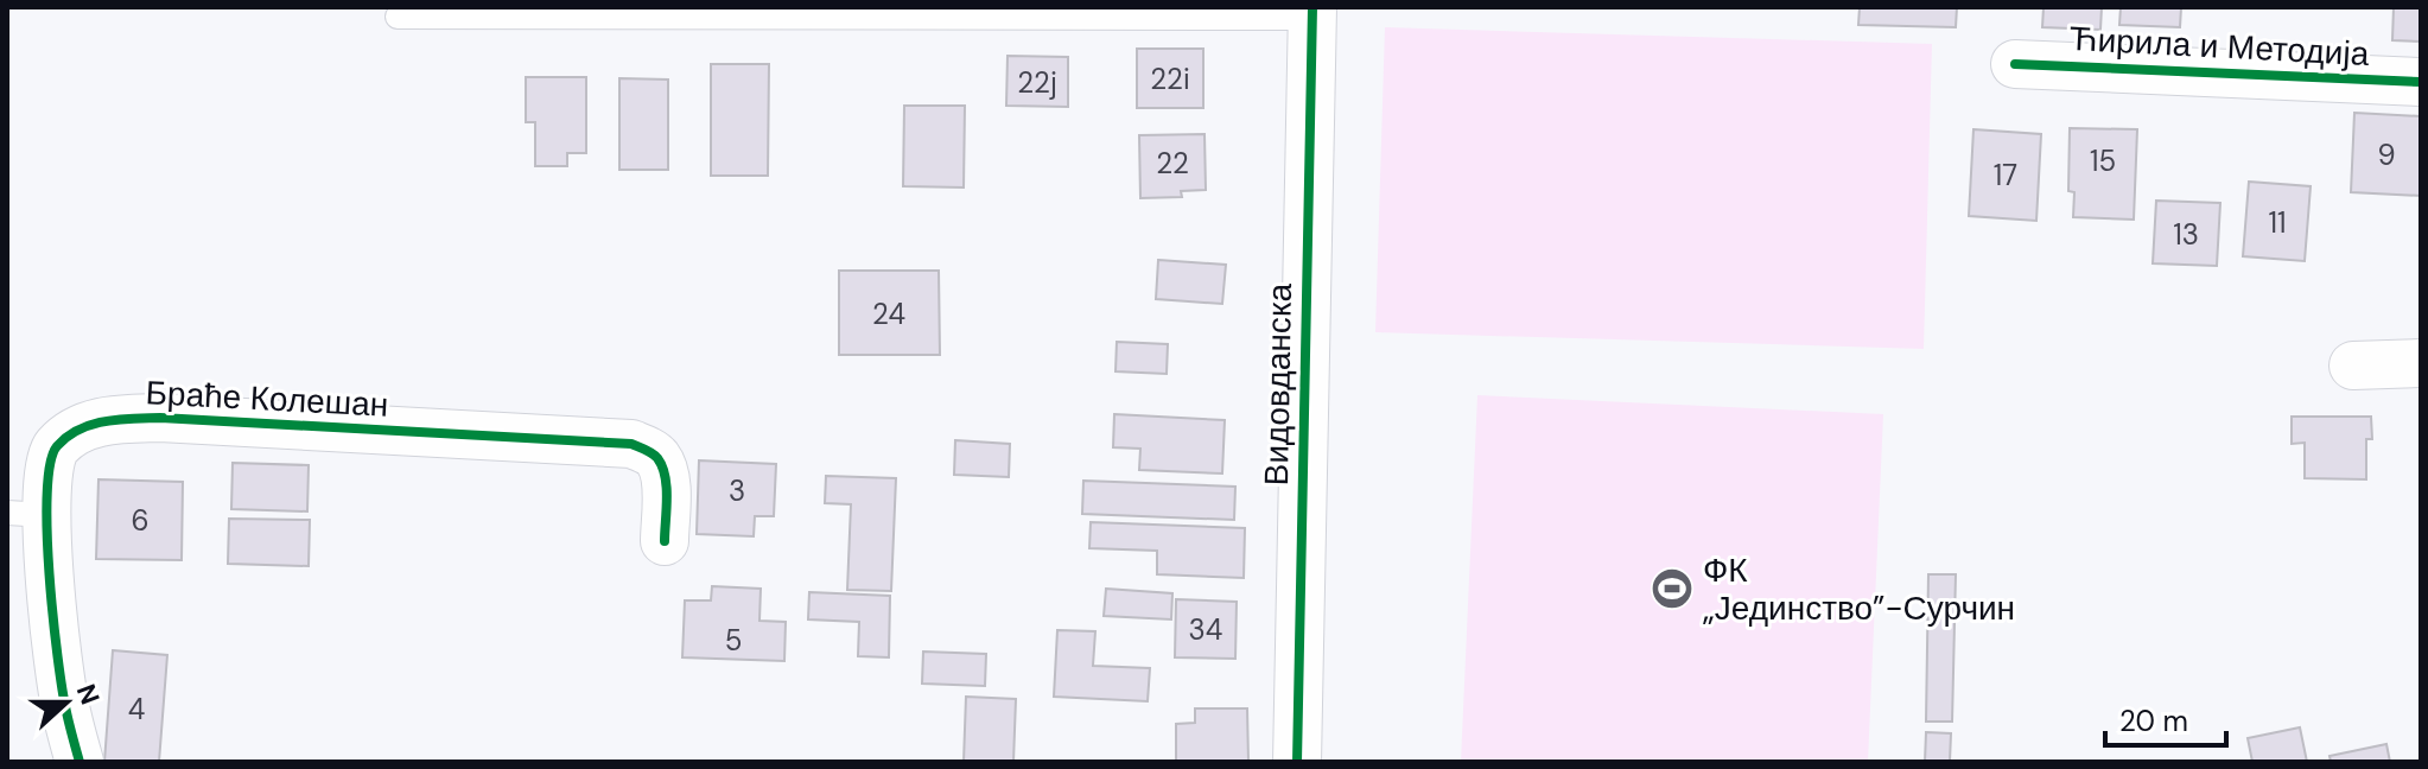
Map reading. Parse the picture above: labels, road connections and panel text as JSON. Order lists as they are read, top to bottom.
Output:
{
  "streets": {
    "street": ["Ћирила и Методија", "Видовданска", "Браће Колешан"]
  },
  "places": {
    "sports": ["ФК „Јединство”-Сурчин"]
  },
  "house_numbers": [
    "22i",
    "22j",
    "9",
    "15",
    "22",
    "17",
    "11",
    "13",
    "24",
    "3",
    "6",
    "34",
    "5",
    "4"
  ],
  "scale_bar": "20 m",
  "north": "right"
}
